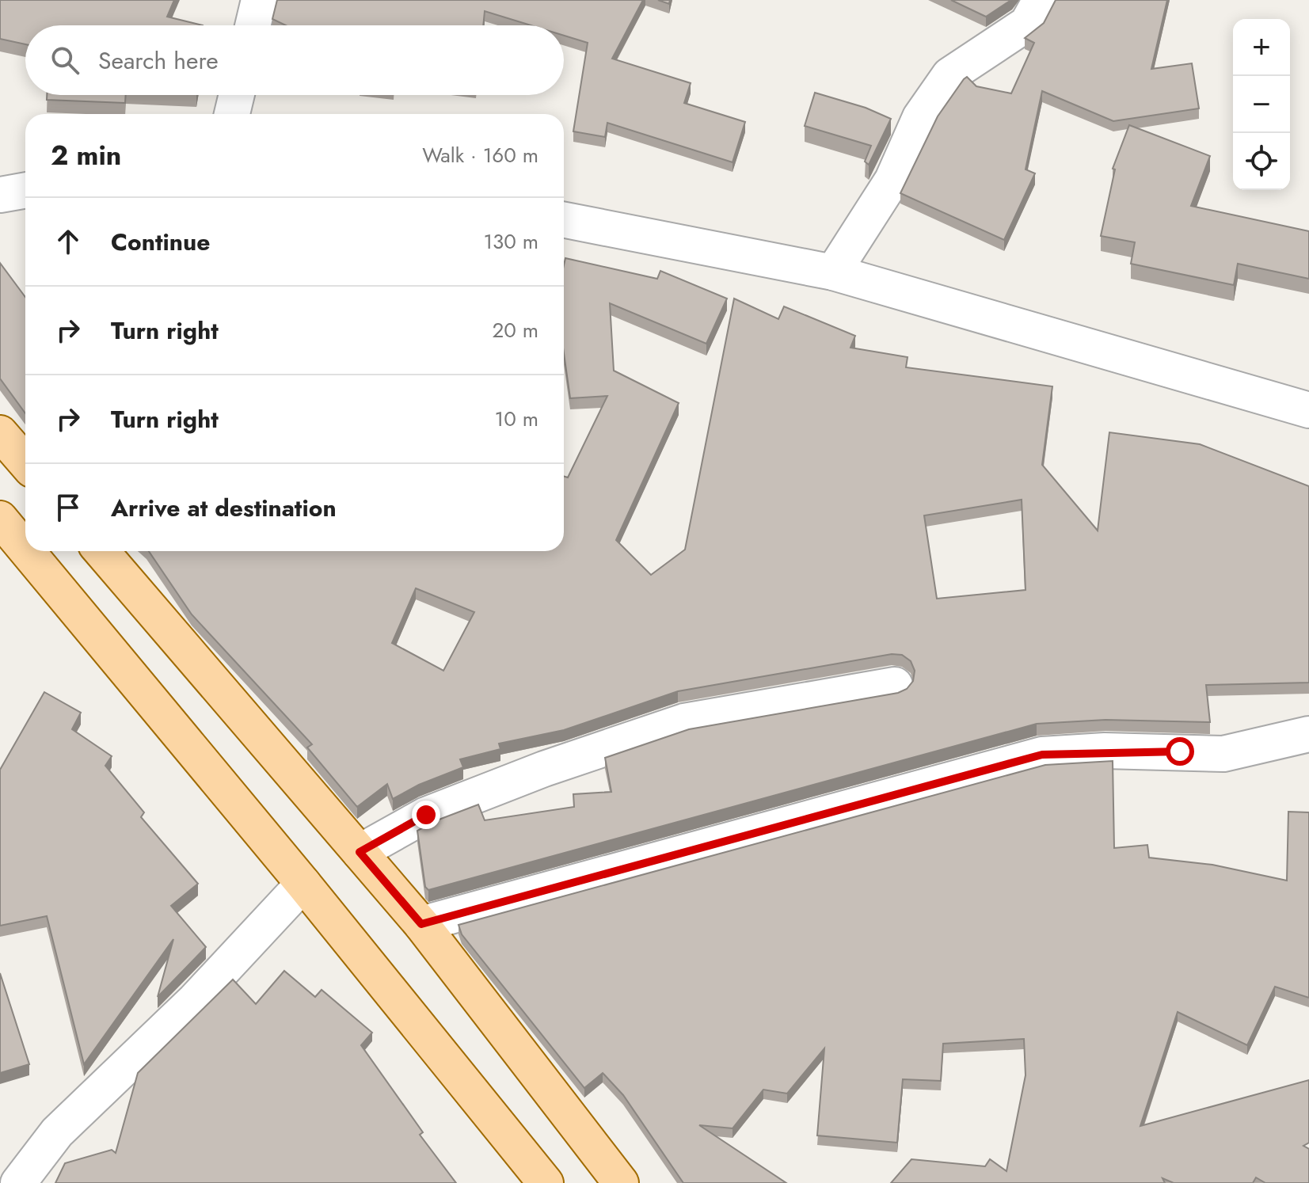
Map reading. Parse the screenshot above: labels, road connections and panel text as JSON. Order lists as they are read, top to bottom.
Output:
{
  "page": {
    "map_buttons": ["+", "−"],
    "search": "Search here",
    "heading": ["2 min", "Walk · 160 m"],
    "list": [
      ["Continue", "130 m"],
      ["Turn right", "20 m"],
      ["Turn right", "10 m"],
      "Arrive at destination"
    ]
  }
}
